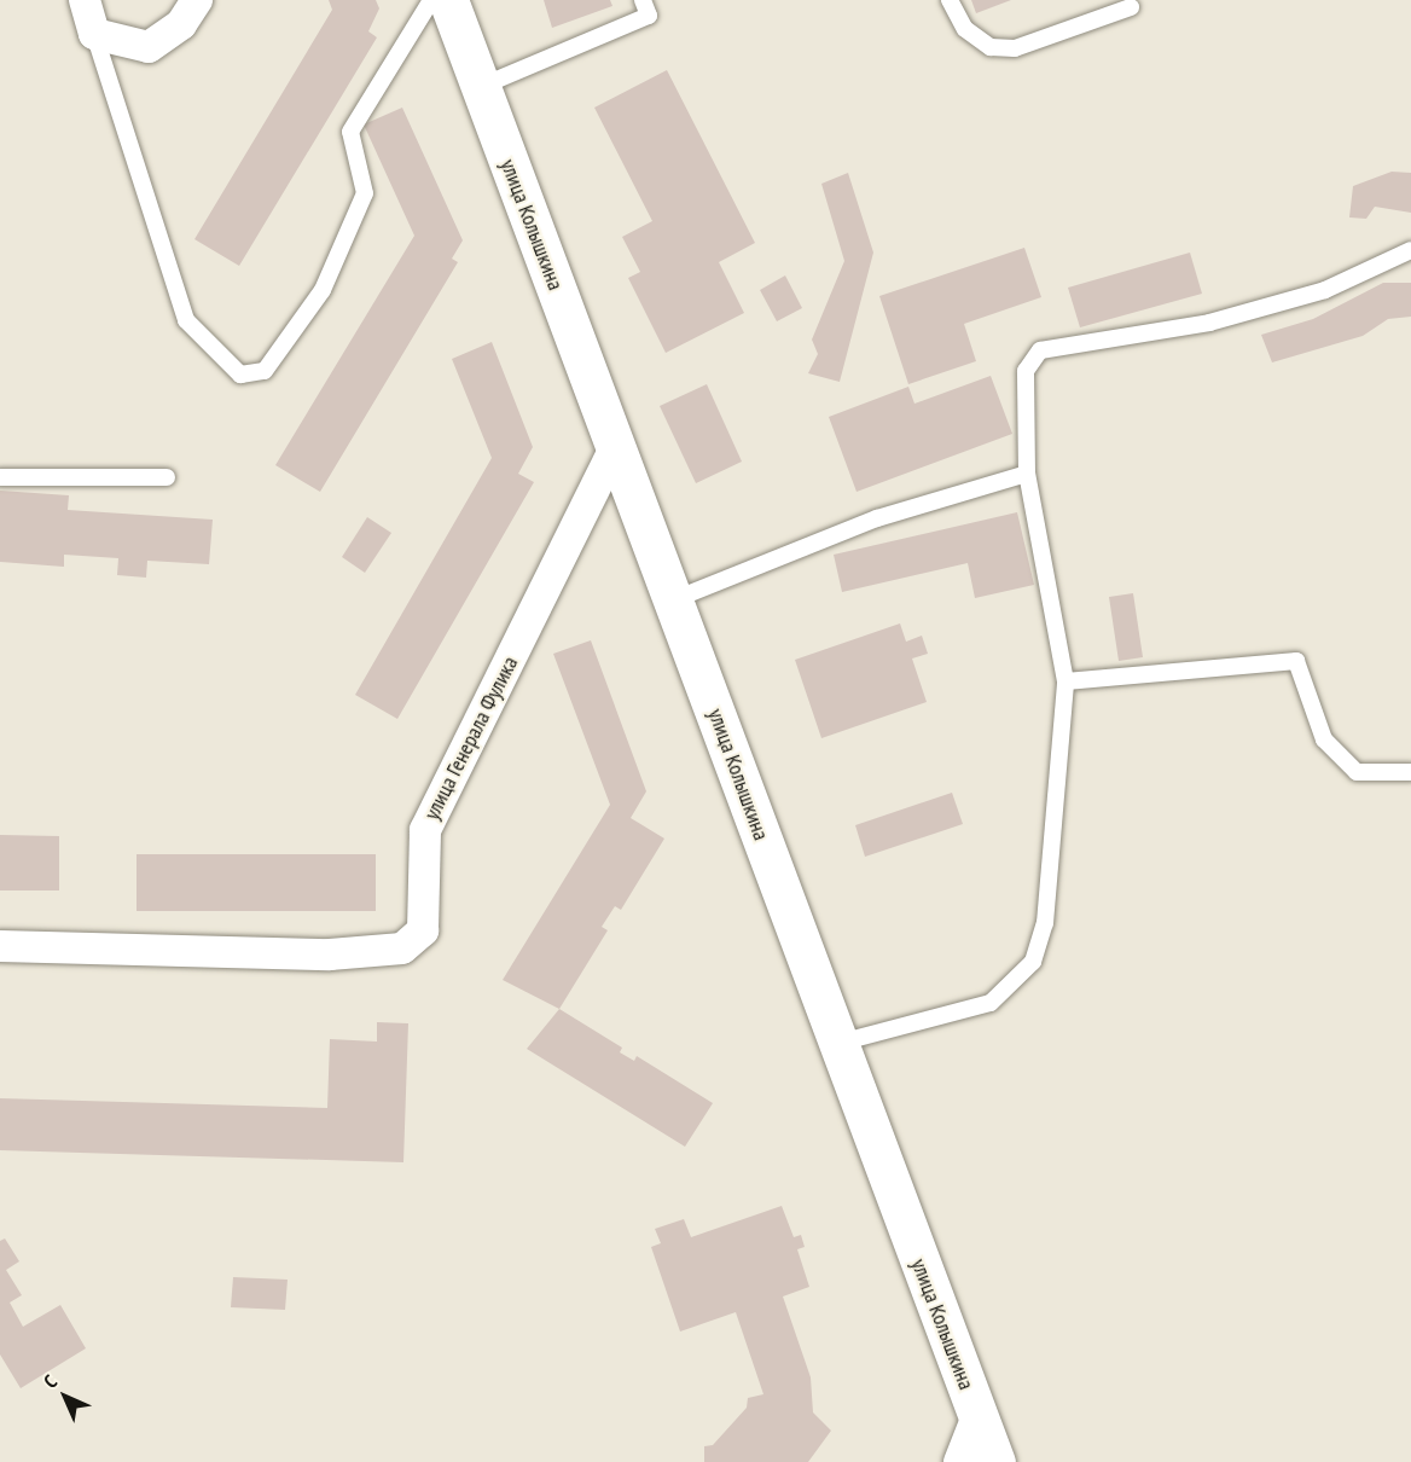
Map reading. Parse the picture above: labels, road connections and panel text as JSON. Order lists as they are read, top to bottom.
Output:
{
  "streets": {
    "street": ["улица Колышкина", "улица Генерала Фулика"]
  },
  "crossings": [
    ["улица Колышкина", "улица Генерала Фулика"]
  ],
  "north": "top left"
}
